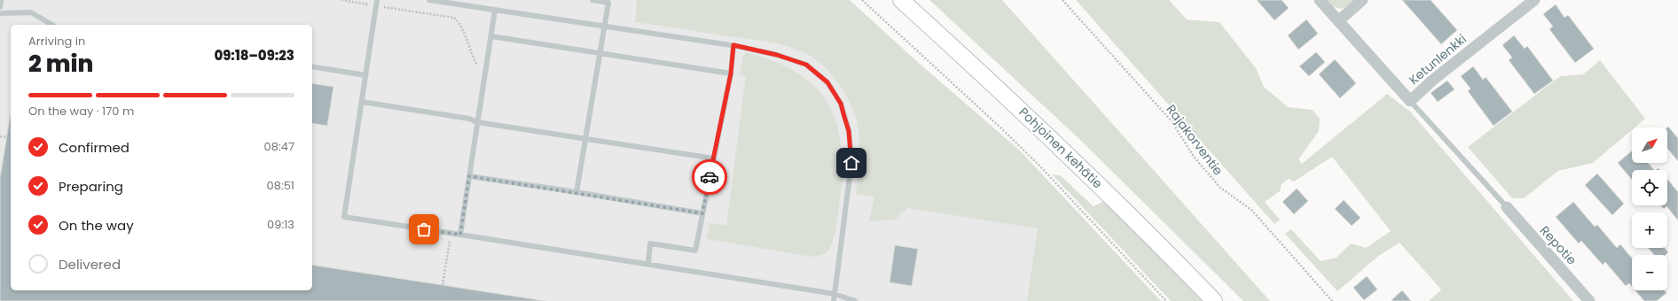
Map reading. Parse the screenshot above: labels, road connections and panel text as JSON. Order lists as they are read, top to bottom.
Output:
{
  "streets": {
    "main road": ["Pohjoinen kehätie"],
    "street": ["Ketunlenkki", "Repotie"],
    "path": ["Rajakorventie"]
  },
  "north": "top right",
  "page": {
    "heading": ["2 min", "Arriving in", "09:18–09:23"],
    "bar": "On the way · 170 m",
    "map_buttons": ["+", "−"],
    "list": [
      ["Confirmed", "08:47"],
      ["Preparing", "08:51"],
      ["On the way", "09:13"],
      "Delivered"
    ]
  }
}
